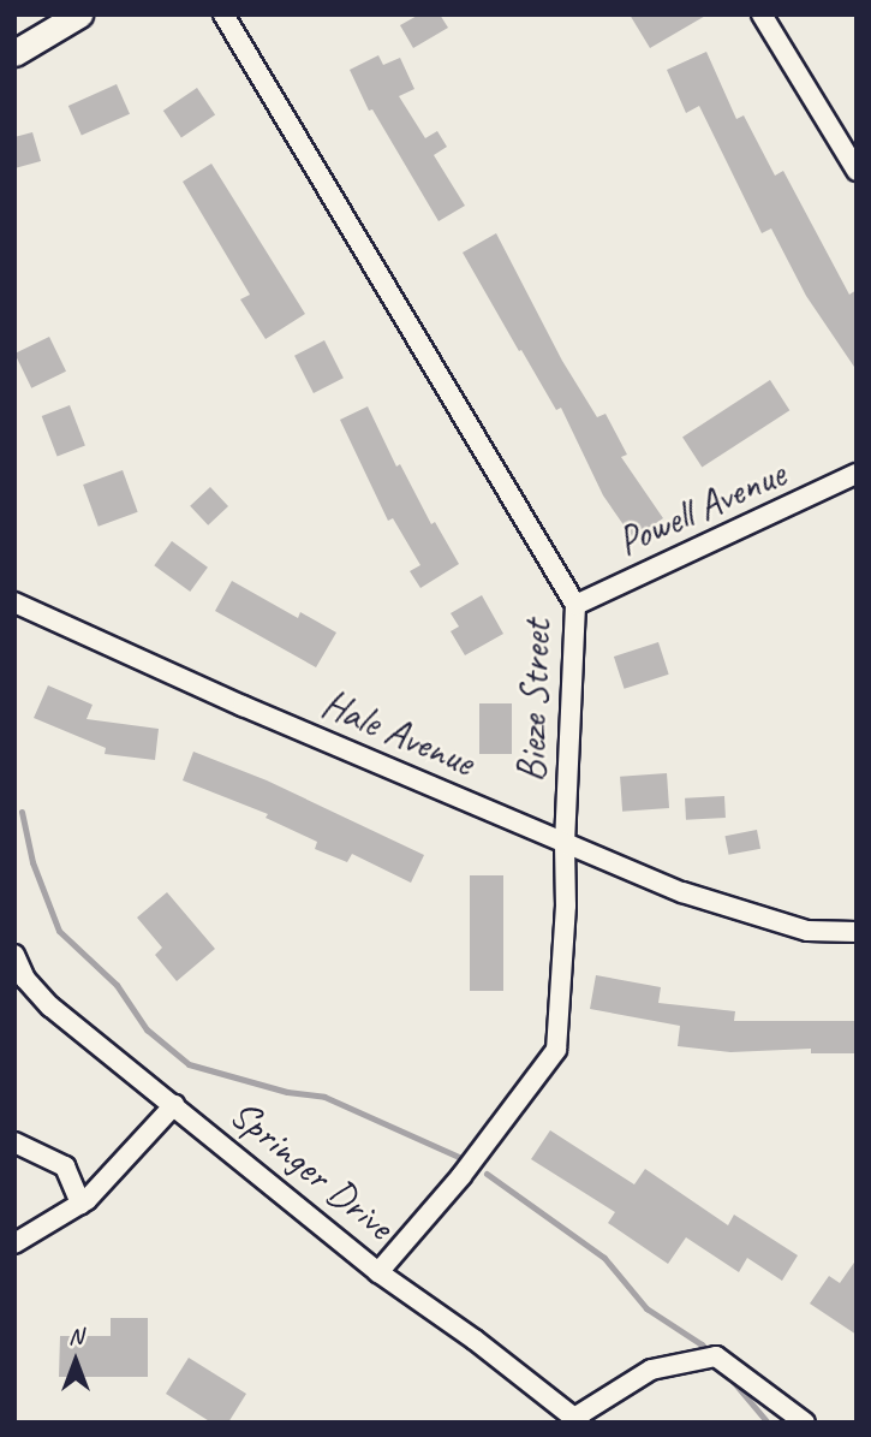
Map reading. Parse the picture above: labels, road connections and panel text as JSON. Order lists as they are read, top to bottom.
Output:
{
  "streets": {
    "street": [
      "Powell Avenue",
      "Bieze Street",
      "Hale Avenue",
      "Springer Drive"
    ]
  },
  "crossings": [
    ["Powell Avenue", "Bieze Street"],
    ["Bieze Street", "Hale Avenue"],
    ["Bieze Street", "Springer Drive"]
  ],
  "north": "top"
}
